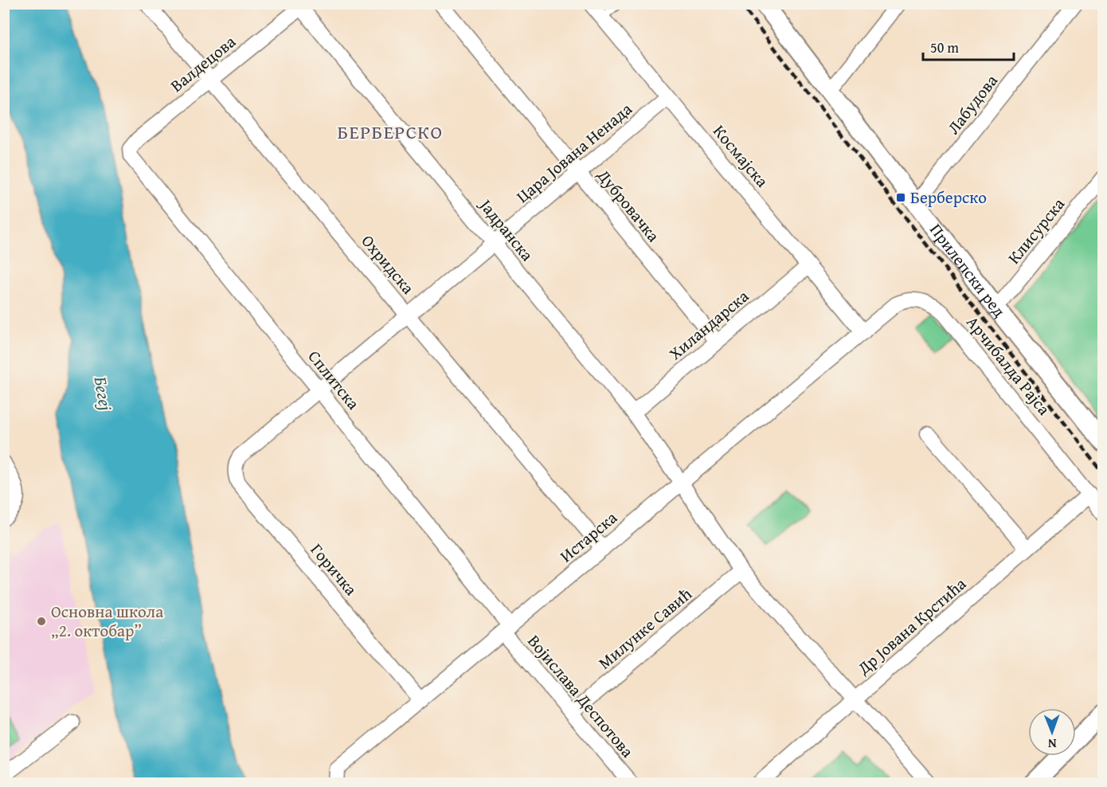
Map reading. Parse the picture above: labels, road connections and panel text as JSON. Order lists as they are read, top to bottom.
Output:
{
  "streets": {
    "street": [
      "Валдецова",
      "Лабудова",
      "Цара Јована Ненада",
      "Космајска",
      "Дубровачка",
      "Јадранска",
      "Клисурска",
      "Охридска",
      "Прилепски ред",
      "Хиландарска",
      "Арчибалда Рајса",
      "Сплитска",
      "Истарска",
      "Горичка",
      "Др Јована Крстића",
      "Милунке Савић",
      "Војислава Деспотова"
    ]
  },
  "crossings": [
    ["Валдецова", "Јадранска"],
    ["Валдецова", "Охридска"],
    ["Валдецова", "Сплитска"],
    ["Лабудова", "Прилепски ред"],
    ["Цара Јована Ненада", "Космајска"],
    ["Цара Јована Ненада", "Дубровачка"],
    ["Цара Јована Ненада", "Јадранска"],
    ["Цара Јована Ненада", "Охридска"],
    ["Цара Јована Ненада", "Сплитска"],
    ["Цара Јована Ненада", "Горичка"],
    ["Космајска", "Хиландарска"],
    ["Космајска", "Арчибалда Рајса"],
    ["Космајска", "Истарска"],
    ["Дубровачка", "Хиландарска"],
    ["Јадранска", "Хиландарска"],
    ["Јадранска", "Истарска"],
    ["Јадранска", "Др Јована Крстића"],
    ["Јадранска", "Милунке Савић"],
    ["Клисурска", "Прилепски ред"],
    ["Охридска", "Истарска"],
    ["Арчибалда Рајса", "Истарска"],
    ["Арчибалда Рајса", "Др Јована Крстића"],
    ["Сплитска", "Истарска"],
    ["Сплитска", "Војислава Деспотова"],
    ["Истарска", "Горичка"],
    ["Истарска", "Војислава Деспотова"],
    ["Милунке Савић", "Војислава Деспотова"]
  ],
  "districts": ["БЕРБЕРСКО"],
  "water": ["Бегеј"],
  "places": {
    "transit": ["Берберско"],
    "other": ["Основна школа „2. октобар”"]
  },
  "scale_bar": "50 m",
  "north": "bottom"
}
